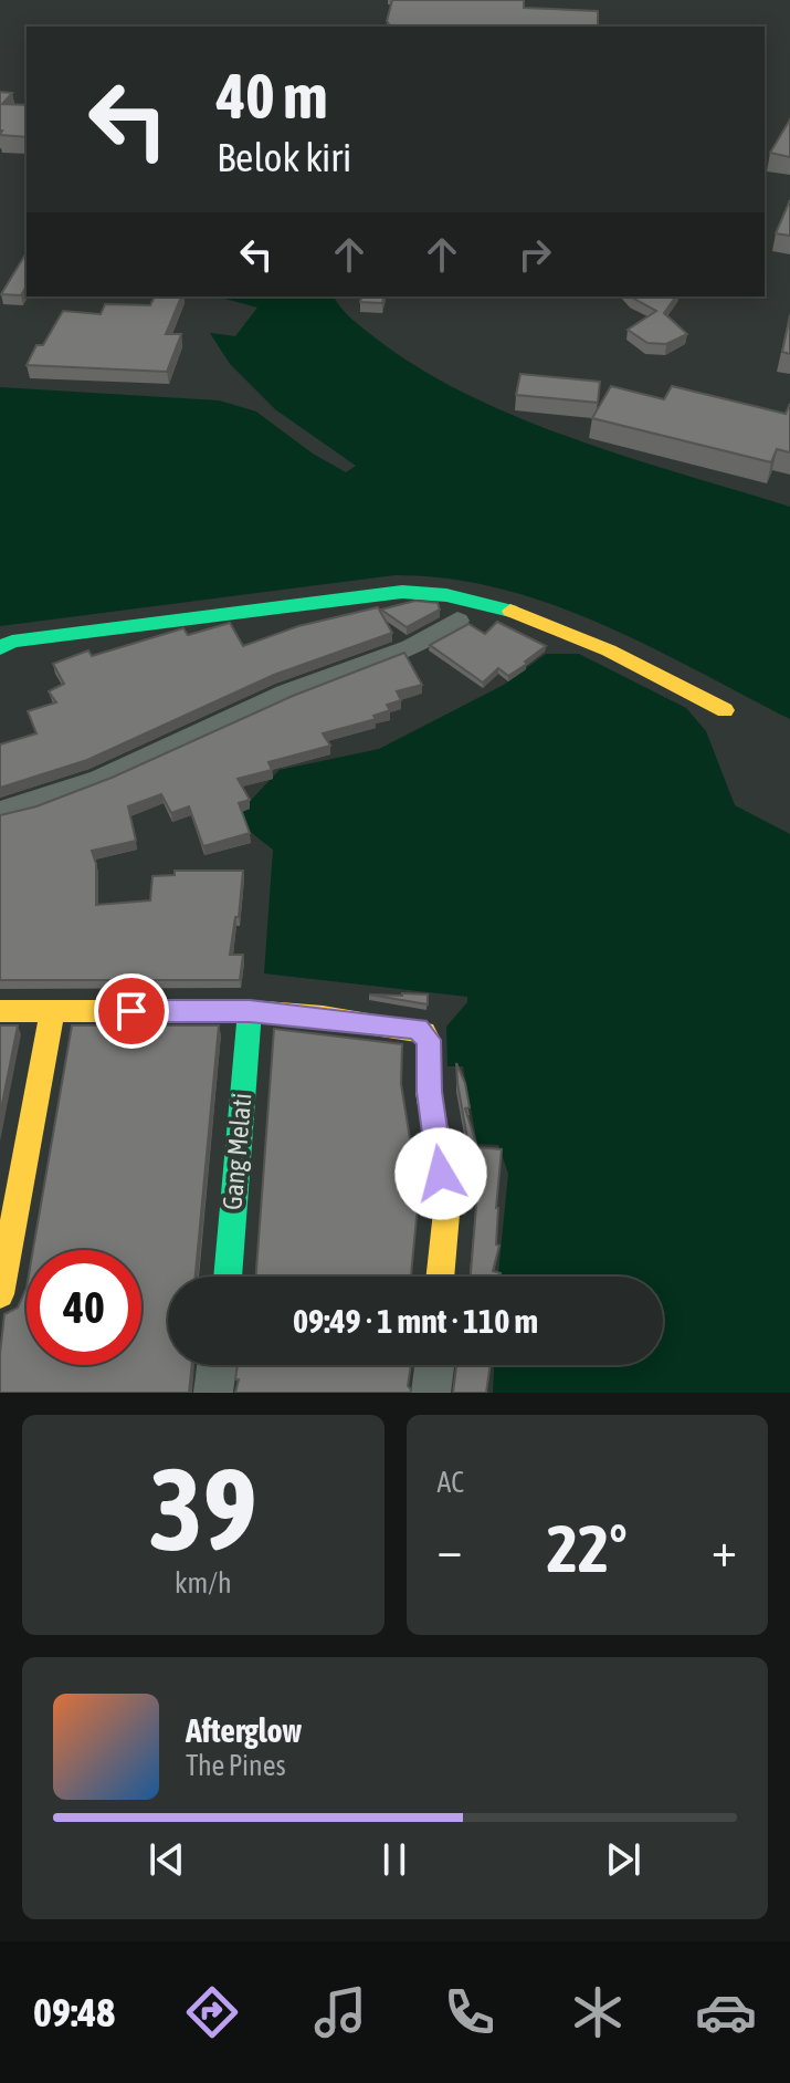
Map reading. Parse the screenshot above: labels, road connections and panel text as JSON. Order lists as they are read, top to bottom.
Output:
{
  "streets": {
    "street": ["Gang Melati"]
  },
  "page": {
    "turn": ["40 m", "Belok kiri"],
    "limit": "40",
    "trip": "09:49 · 1 mnt · 110 m",
    "tile": [
      ["39", "km/h"],
      "AC"
    ],
    "heat": ["−", "22°", "+"],
    "song": ["Afterglow", "The Pines"],
    "tabs": "09:48"
  }
}
